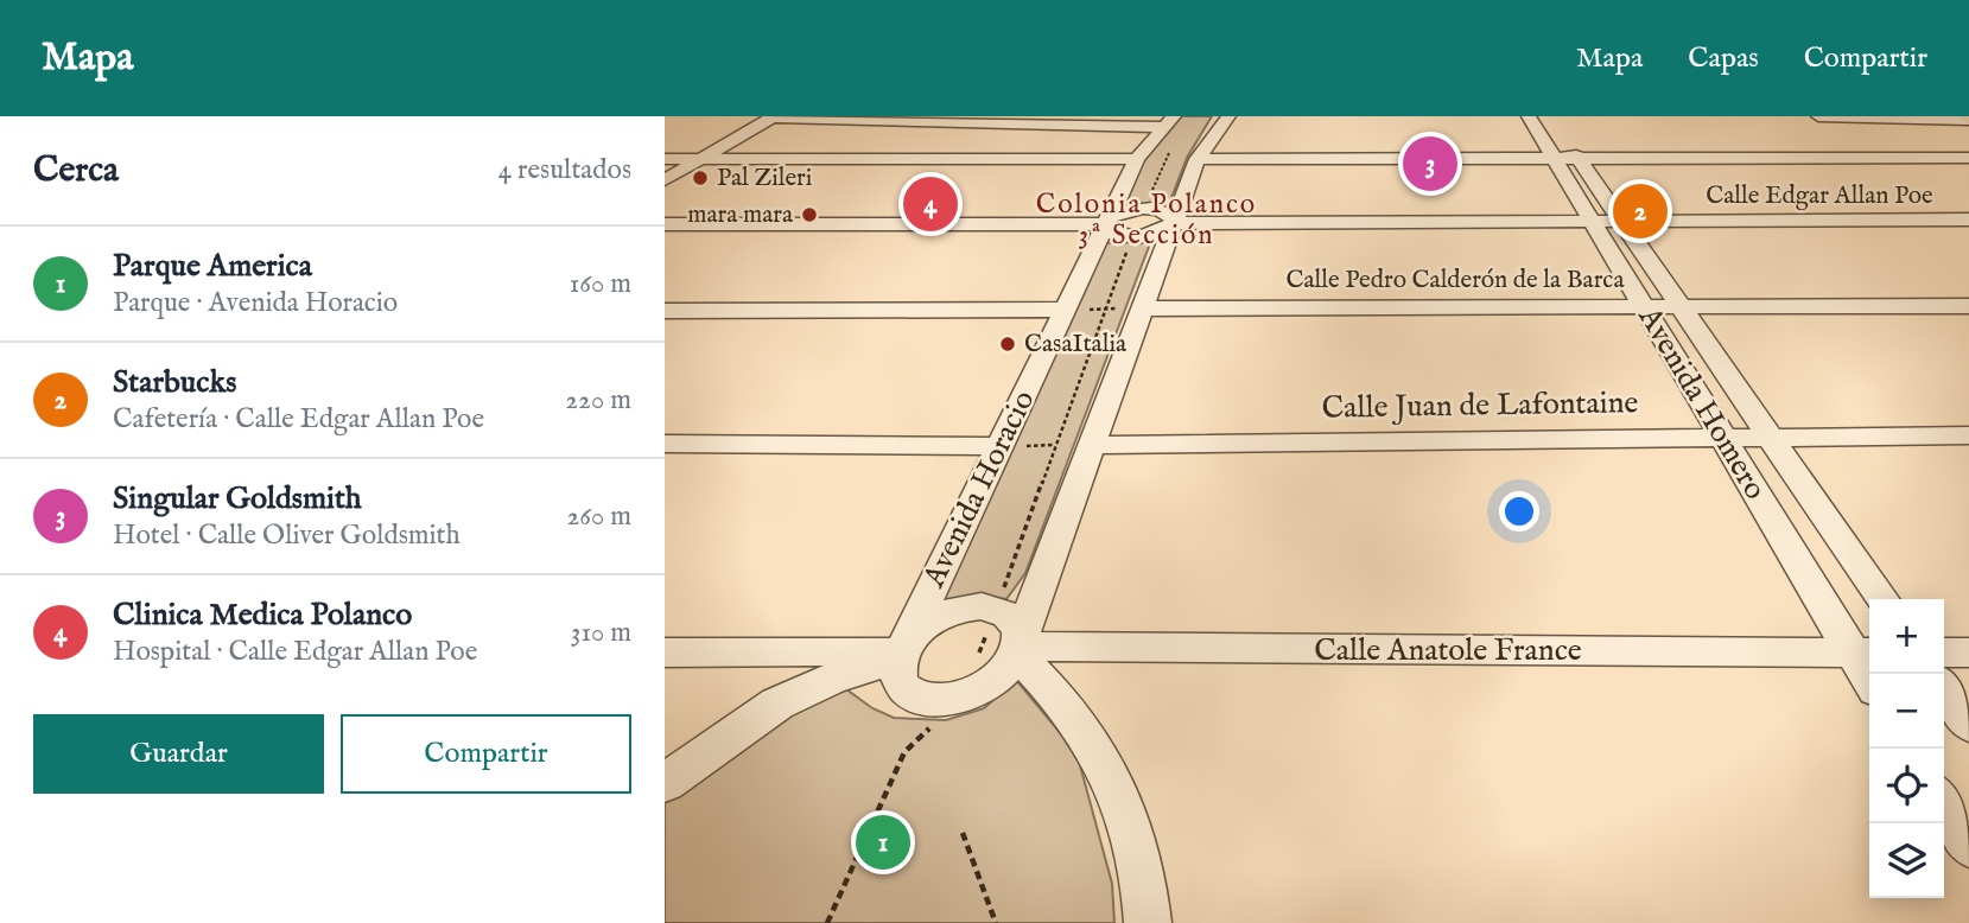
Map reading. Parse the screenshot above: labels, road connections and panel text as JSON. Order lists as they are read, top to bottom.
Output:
{
  "streets": {
    "street": [
      "Calle Edgar Allan Poe",
      "Calle Pedro Calderón de la Barca",
      "Avenida Homero",
      "Calle Juan de Lafontaine",
      "Avenida Horacio",
      "Calle Anatole France"
    ]
  },
  "crossings": [
    ["Calle Edgar Allan Poe", "Avenida Homero"],
    ["Calle Pedro Calderón de la Barca", "Avenida Homero"],
    ["Avenida Homero", "Calle Juan de Lafontaine"],
    ["Avenida Homero", "Calle Anatole France"]
  ],
  "districts": ["Colonia Polanco 3ª Sección"],
  "places": ["Pal Zileri", "mara mara", "CasaItalia"],
  "page": {
    "header": "Mapa",
    "nav": ["Mapa", "Capas", "Compartir"],
    "heading": ["Cerca", "4 resultados"],
    "pins": [
      "3",
      "4",
      "2",
      "1"
    ],
    "list": [
      {
        "mark": "1",
        "name": "Parque America",
        "note": "Parque · Avenida Horacio",
        "value": "160 m"
      },
      {
        "mark": "2",
        "name": "Starbucks",
        "note": "Cafetería · Calle Edgar Allan Poe",
        "value": "220 m"
      },
      {
        "mark": "3",
        "name": "Singular Goldsmith",
        "note": "Hotel · Calle Oliver Goldsmith",
        "value": "260 m"
      },
      {
        "mark": "4",
        "name": "Clinica Medica Polanco",
        "note": "Hospital · Calle Edgar Allan Poe",
        "value": "310 m"
      }
    ],
    "map_buttons": ["+", "−"],
    "buttons": ["Guardar", "Compartir"]
  }
}
